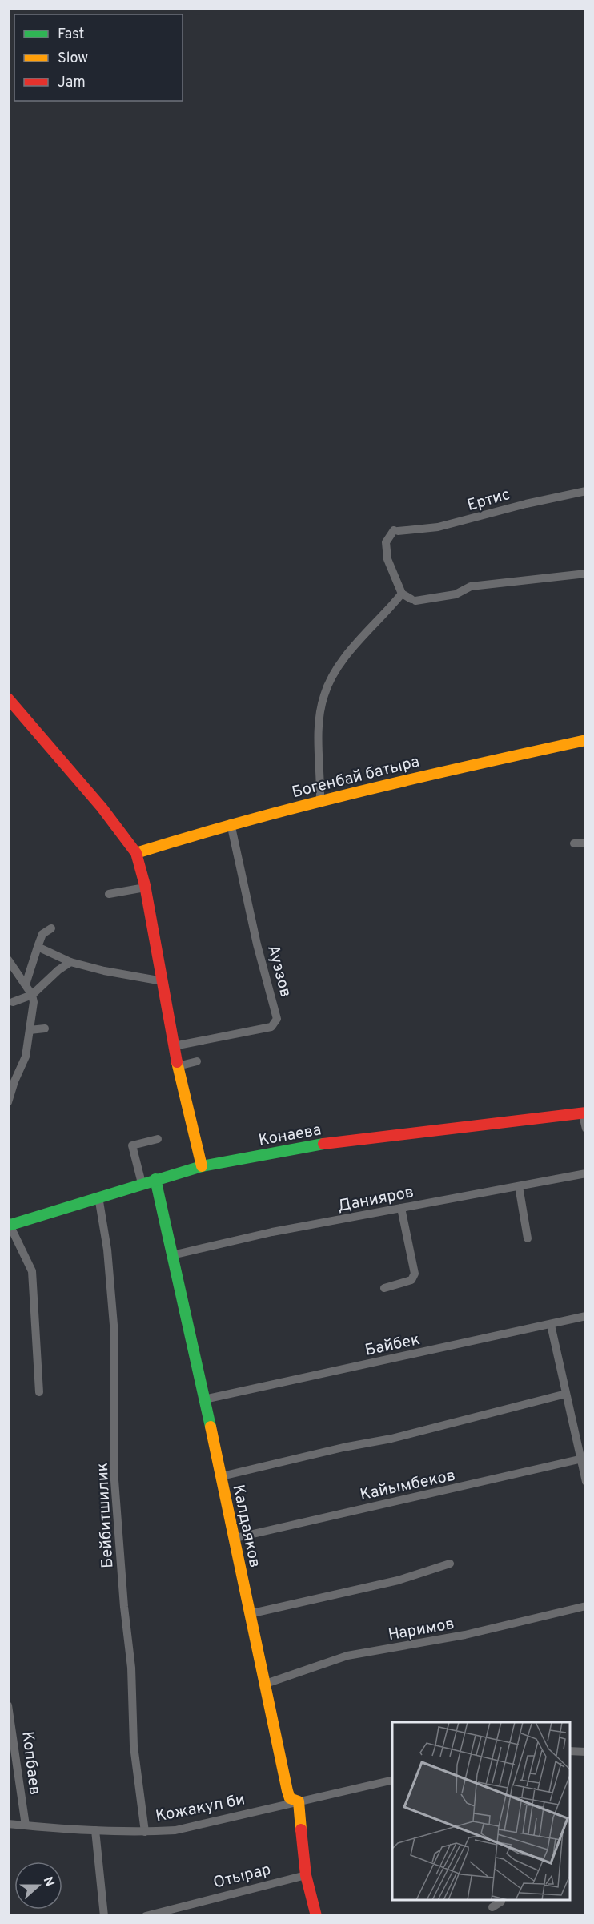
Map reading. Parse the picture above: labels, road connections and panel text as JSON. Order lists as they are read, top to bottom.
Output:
{
  "streets": {
    "street": [
      "Ертис",
      "Богенбай батыра",
      "Ауэзов",
      "Конаева",
      "Данияров",
      "Байбек",
      "Кайымбеков",
      "Бейбитшилик",
      "Калдаяков",
      "Наримов",
      "Копбаев",
      "Кожакул би",
      "Отырар"
    ]
  },
  "crossings": [
    ["Богенбай батыра", "Ауэзов"],
    ["Конаева", "Бейбитшилик"],
    ["Конаева", "Калдаяков"],
    ["Данияров", "Калдаяков"],
    ["Байбек", "Калдаяков"],
    ["Кайымбеков", "Калдаяков"],
    ["Бейбитшилик", "Кожакул би"],
    ["Калдаяков", "Наримов"],
    ["Калдаяков", "Кожакул би"],
    ["Копбаев", "Кожакул би"]
  ],
  "legend": ["Fast", "Slow", "Jam"],
  "north": "right"
}
